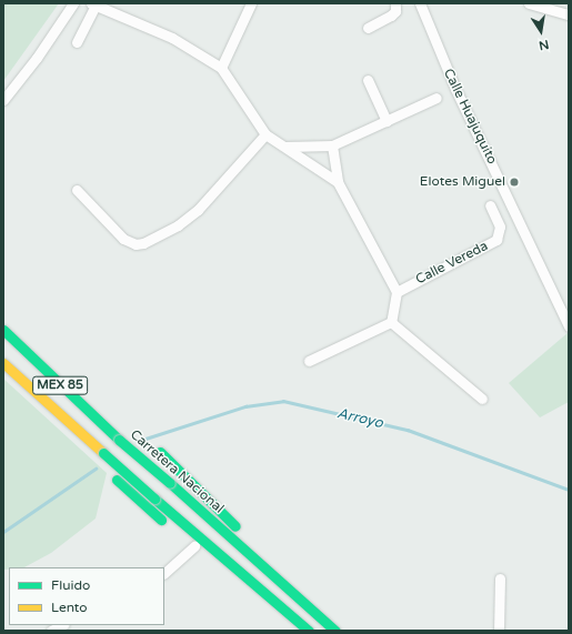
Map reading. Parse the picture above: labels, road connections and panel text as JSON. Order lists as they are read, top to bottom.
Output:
{
  "streets": {
    "highway": ["MEX 85", "Carretera Nacional"],
    "street": ["Calle Huajuquito", "Calle Vereda"]
  },
  "crossings": [
    ["MEX 85", "Carretera Nacional"]
  ],
  "water": ["Arroyo"],
  "places": ["Elotes Miguel"],
  "legend": ["Fluido", "Lento"],
  "north": "bottom"
}
